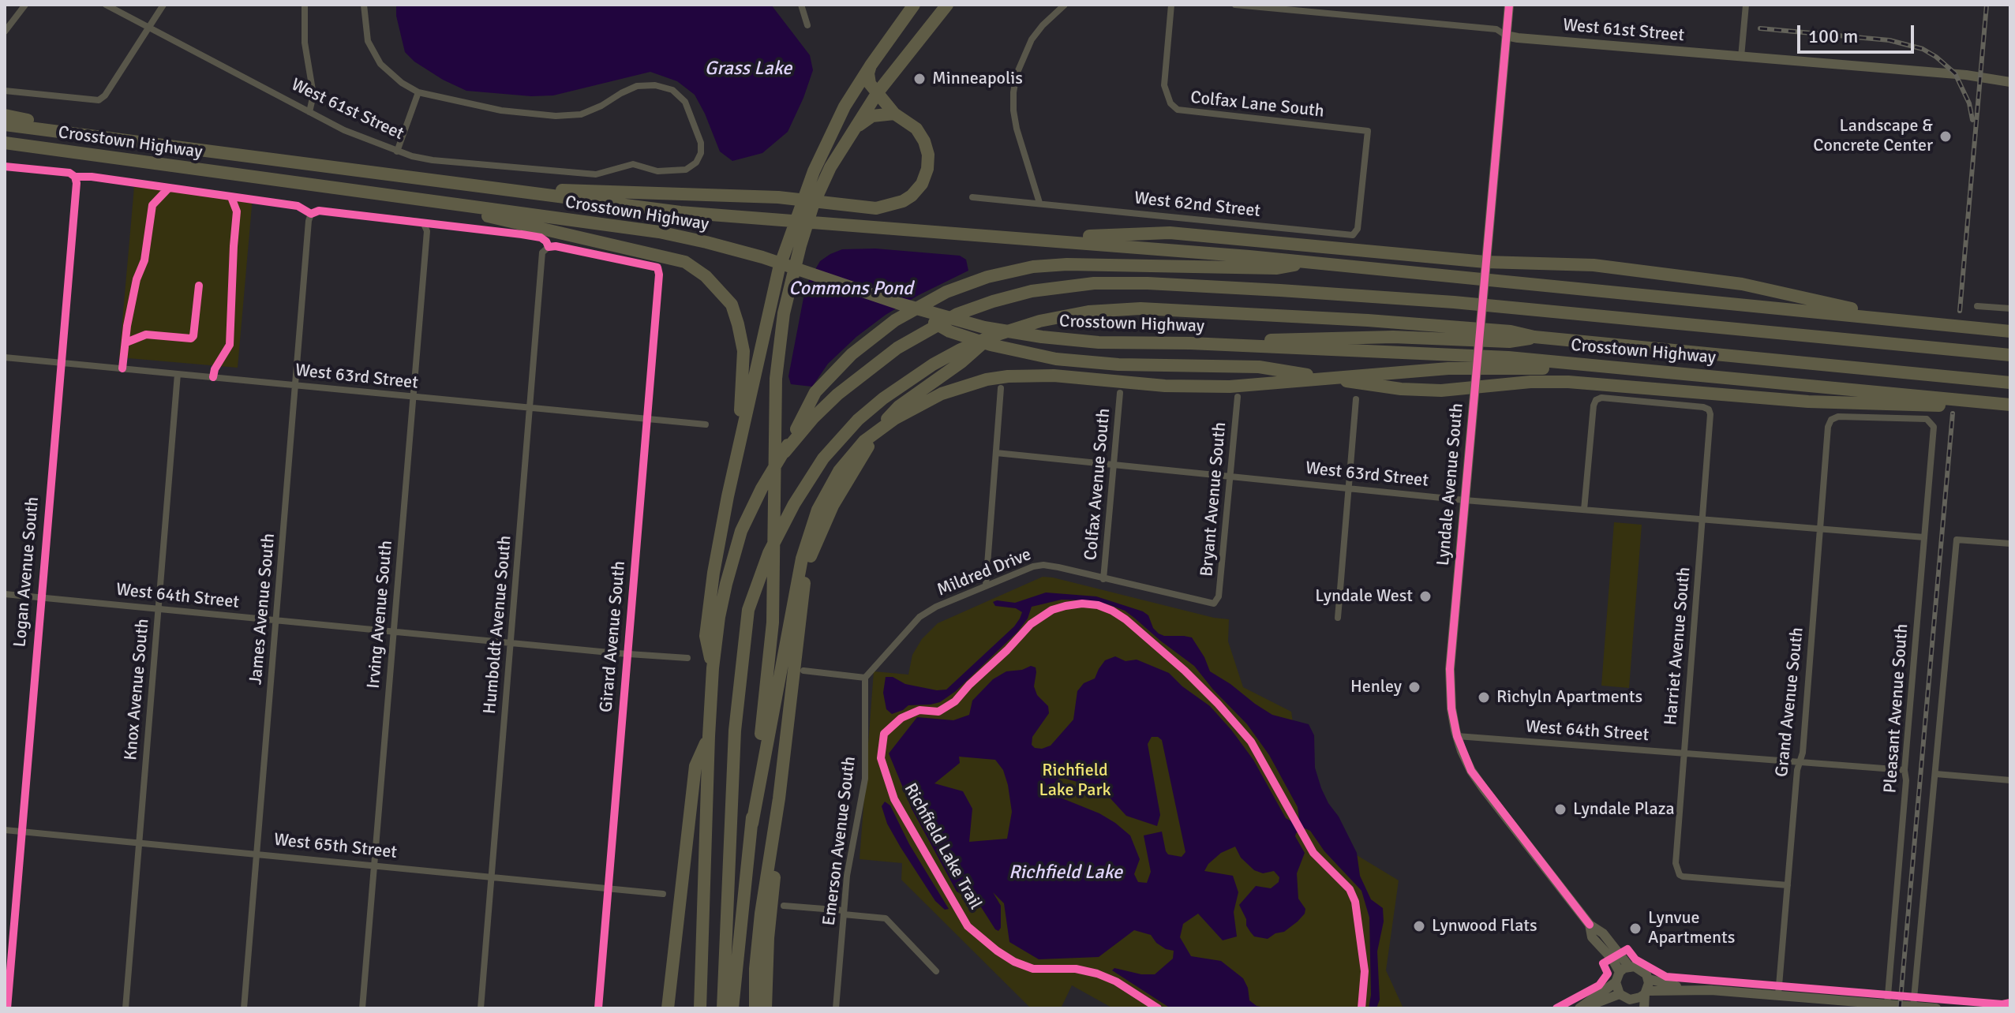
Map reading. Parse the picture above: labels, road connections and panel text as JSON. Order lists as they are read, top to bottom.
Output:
{
  "streets": {
    "highway": ["Crosstown Highway"],
    "main road": ["West 61st Street", "Lyndale Avenue South"],
    "street": [
      "Colfax Lane South",
      "West 62nd Street",
      "West 63rd Street",
      "Colfax Avenue South",
      "Bryant Avenue South",
      "Logan Avenue South",
      "Mildred Drive",
      "West 64th Street",
      "James Avenue South",
      "Irving Avenue South",
      "Humboldt Avenue South",
      "Girard Avenue South",
      "Harriet Avenue South",
      "Knox Avenue South",
      "Grand Avenue South",
      "Pleasant Avenue South",
      "Emerson Avenue South",
      "West 65th Street"
    ],
    "cycle path": ["Richfield Lake Trail"]
  },
  "crossings": [
    ["West 61st Street", "Lyndale Avenue South"],
    ["Colfax Lane South", "West 62nd Street"],
    ["West 63rd Street", "Colfax Avenue South"],
    ["West 63rd Street", "Lyndale Avenue South"],
    ["West 63rd Street", "Bryant Avenue South"],
    ["West 63rd Street", "Logan Avenue South"],
    ["West 63rd Street", "James Avenue South"],
    ["West 63rd Street", "Irving Avenue South"],
    ["West 63rd Street", "Humboldt Avenue South"],
    ["West 63rd Street", "Girard Avenue South"],
    ["West 63rd Street", "Harriet Avenue South"],
    ["West 63rd Street", "Knox Avenue South"],
    ["West 63rd Street", "Grand Avenue South"],
    ["West 63rd Street", "Pleasant Avenue South"],
    ["Colfax Avenue South", "Mildred Drive"],
    ["Lyndale Avenue South", "West 64th Street"],
    ["Bryant Avenue South", "Mildred Drive"],
    ["Logan Avenue South", "West 64th Street"],
    ["Logan Avenue South", "West 65th Street"],
    ["Mildred Drive", "Emerson Avenue South"],
    ["West 64th Street", "James Avenue South"],
    ["West 64th Street", "Irving Avenue South"],
    ["West 64th Street", "Humboldt Avenue South"],
    ["West 64th Street", "Girard Avenue South"],
    ["West 64th Street", "Harriet Avenue South"],
    ["West 64th Street", "Knox Avenue South"],
    ["West 64th Street", "Grand Avenue South"],
    ["West 64th Street", "Pleasant Avenue South"],
    ["James Avenue South", "Irving Avenue South"],
    ["James Avenue South", "West 65th Street"],
    ["Irving Avenue South", "West 65th Street"],
    ["Humboldt Avenue South", "Girard Avenue South"],
    ["Humboldt Avenue South", "West 65th Street"],
    ["Girard Avenue South", "West 65th Street"],
    ["Harriet Avenue South", "Grand Avenue South"],
    ["Knox Avenue South", "West 65th Street"],
    ["Grand Avenue South", "Pleasant Avenue South"]
  ],
  "water": ["Grass Lake", "Commons Pond", "Richfield Lake"],
  "parks": ["Richfield Lake Park"],
  "places": [
    "Minneapolis",
    "Landscape & Concrete Center",
    "Lyndale West",
    "Henley",
    "Richyln Apartments",
    "Lyndale Plaza",
    "Lynwood Flats",
    "Lynvue Apartments"
  ],
  "scale_bar": "100 m"
}
